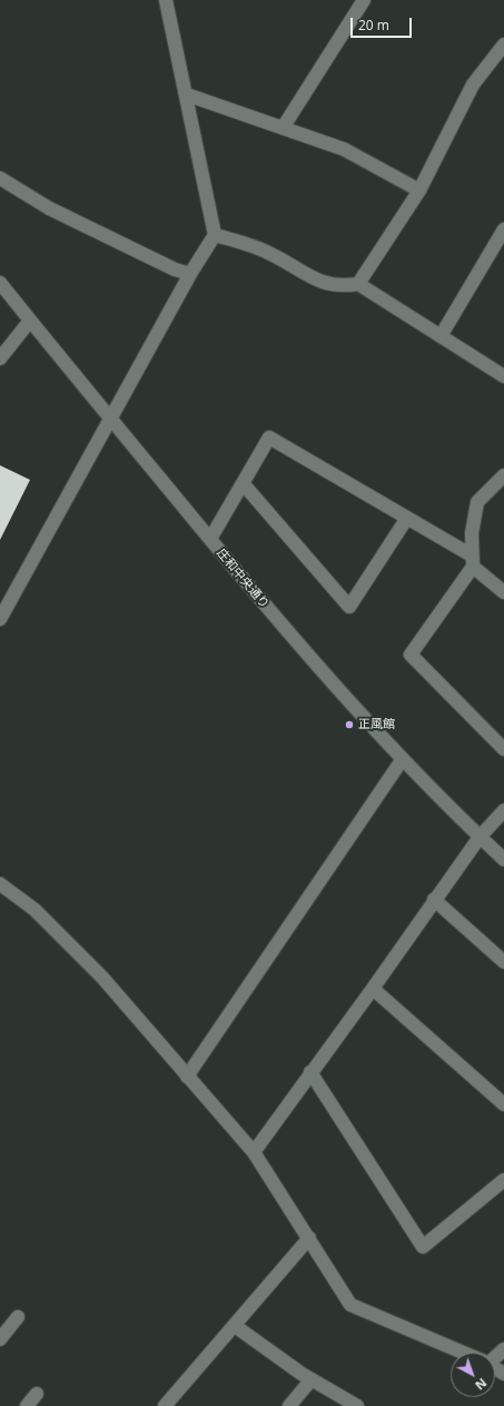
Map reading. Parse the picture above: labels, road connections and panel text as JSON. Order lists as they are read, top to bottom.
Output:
{
  "streets": {
    "street": ["庄和中央通り"]
  },
  "places": ["正風館"],
  "scale_bar": "20 m",
  "north": "bottom right"
}
